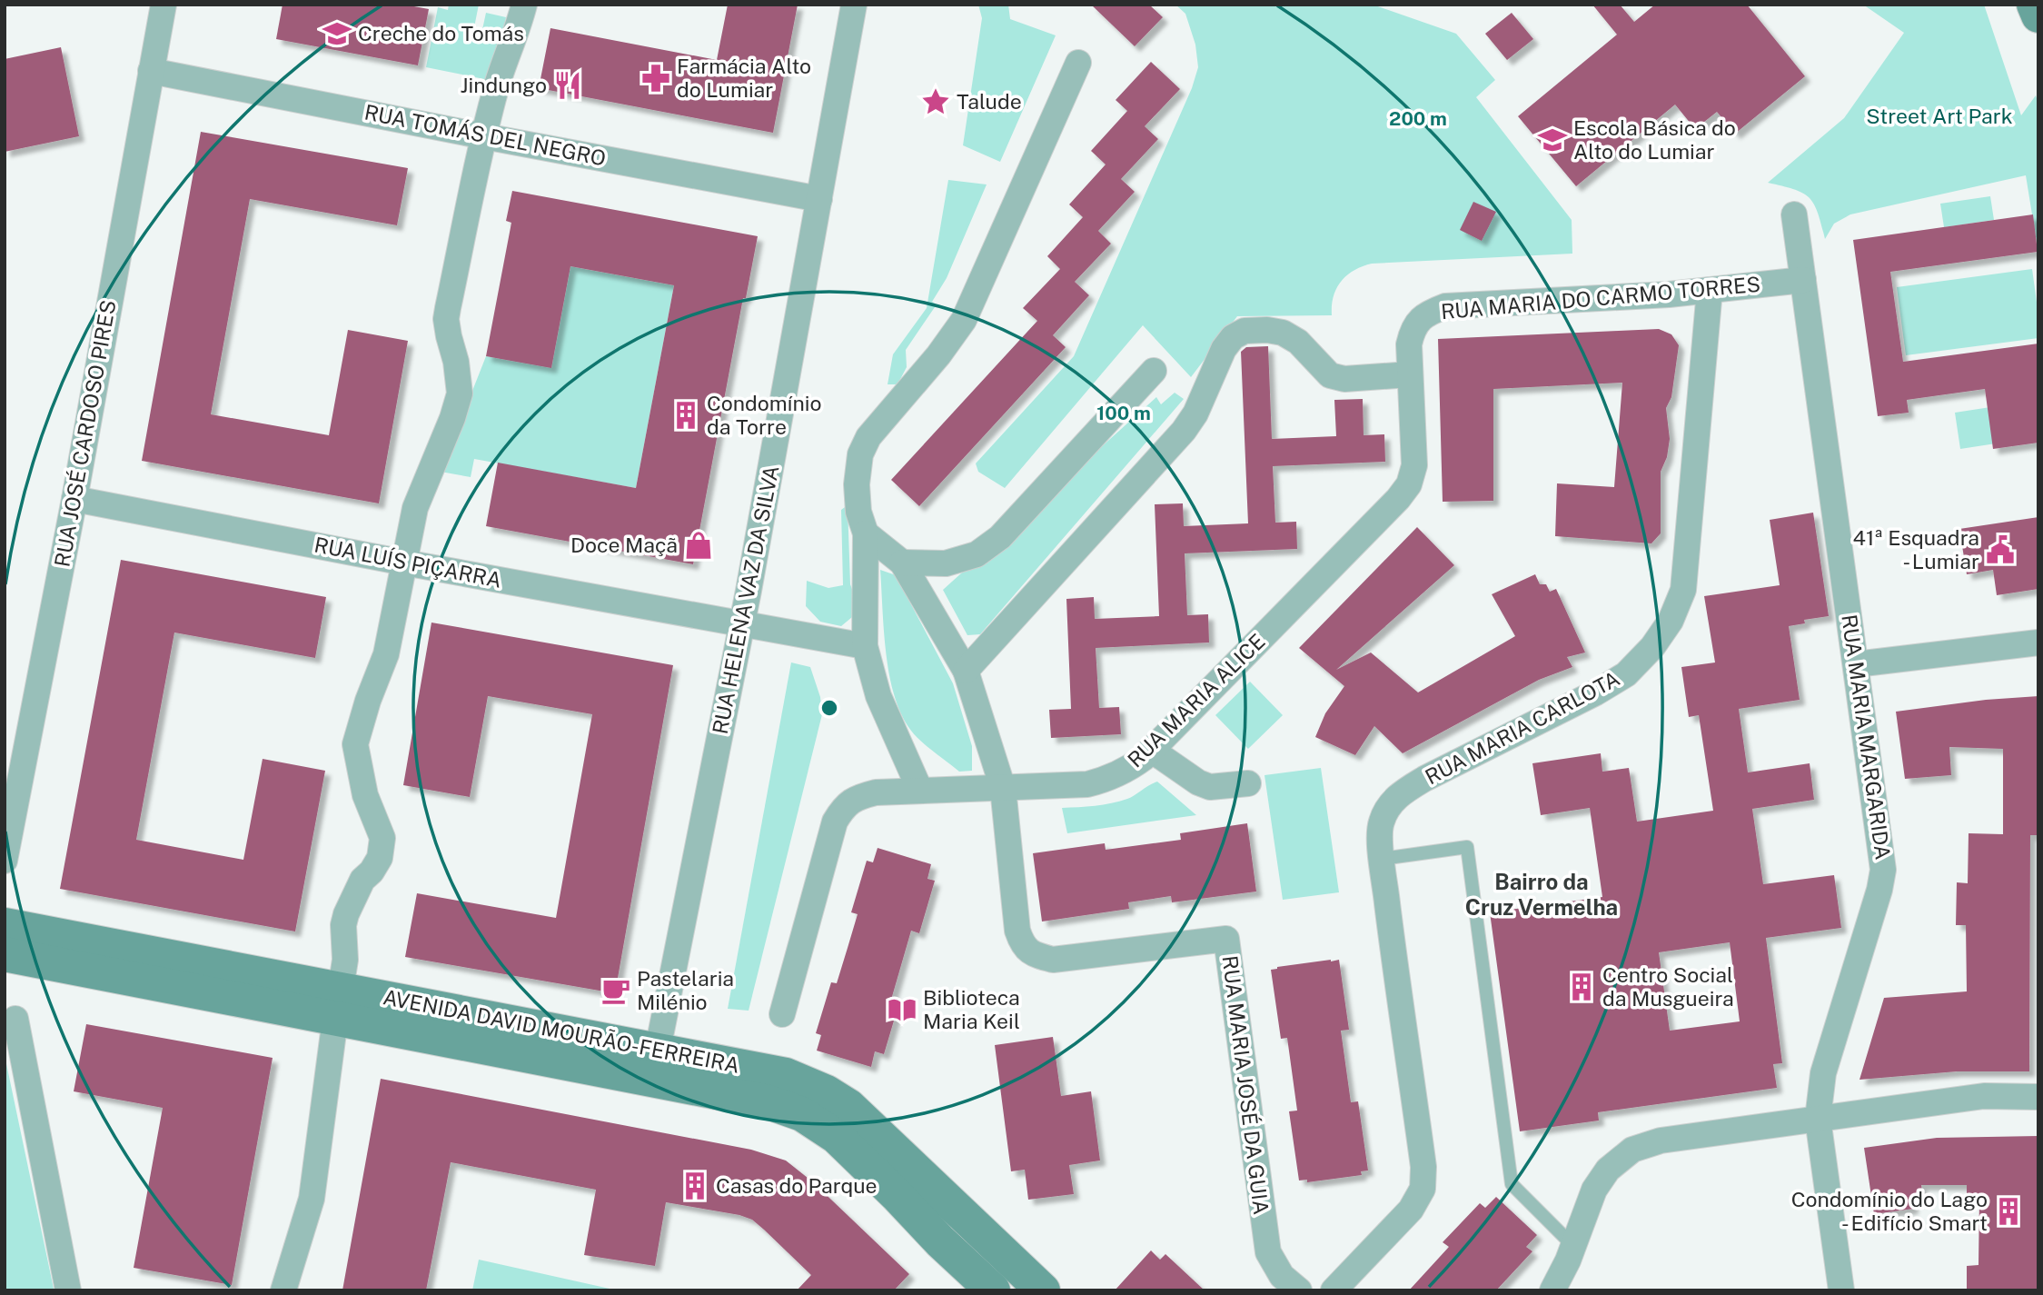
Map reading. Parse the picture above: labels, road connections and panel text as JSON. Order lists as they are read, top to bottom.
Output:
{
  "streets": {
    "street": [
      "RUA TOMÁS DEL NEGRO",
      "RUA MARIA DO CARMO TORRES",
      "RUA JOSÉ CARDOSO PIRES",
      "RUA LUÍS PIÇARRA",
      "RUA HELENA VAZ DA SILVA",
      "RUA MARIA ALICE",
      "RUA MARIA CARLOTA",
      "RUA MARIA MARGARIDA",
      "AVENIDA DAVID MOURÃO-FERREIRA",
      "RUA MARIA JOSÉ DA GUIA"
    ]
  },
  "crossings": [
    ["RUA TOMÁS DEL NEGRO", "RUA JOSÉ CARDOSO PIRES"],
    ["RUA TOMÁS DEL NEGRO", "RUA HELENA VAZ DA SILVA"],
    ["RUA MARIA DO CARMO TORRES", "RUA MARIA ALICE"],
    ["RUA MARIA DO CARMO TORRES", "RUA MARIA CARLOTA"],
    ["RUA MARIA DO CARMO TORRES", "RUA MARIA MARGARIDA"],
    ["RUA JOSÉ CARDOSO PIRES", "RUA LUÍS PIÇARRA"],
    ["RUA LUÍS PIÇARRA", "RUA HELENA VAZ DA SILVA"],
    ["RUA HELENA VAZ DA SILVA", "AVENIDA DAVID MOURÃO-FERREIRA"],
    ["RUA MARIA ALICE", "RUA MARIA JOSÉ DA GUIA"]
  ],
  "districts": ["Bairro da Cruz Vermelha"],
  "parks": ["Street Art Park"],
  "places": {
    "school or university": ["Creche do Tomás", "Escola Básica do Alto do Lumiar"],
    "pharmacy": ["Farmácia Alto do Lumiar"],
    "restaurant": ["Jindungo"],
    "place": ["Talude"],
    "building": [
      "Condomínio da Torre",
      "Centro Social da Musgueira",
      "Casas do Parque",
      "Condomínio do Lago - Edifício Smart"
    ],
    "shop": ["Doce Maçã"],
    "public building": ["41ª Esquadra - Lumiar"],
    "cafe": ["Pastelaria Milénio"],
    "library": ["Biblioteca Maria Keil"]
  },
  "rings": ["200 m", "100 m"]
}
